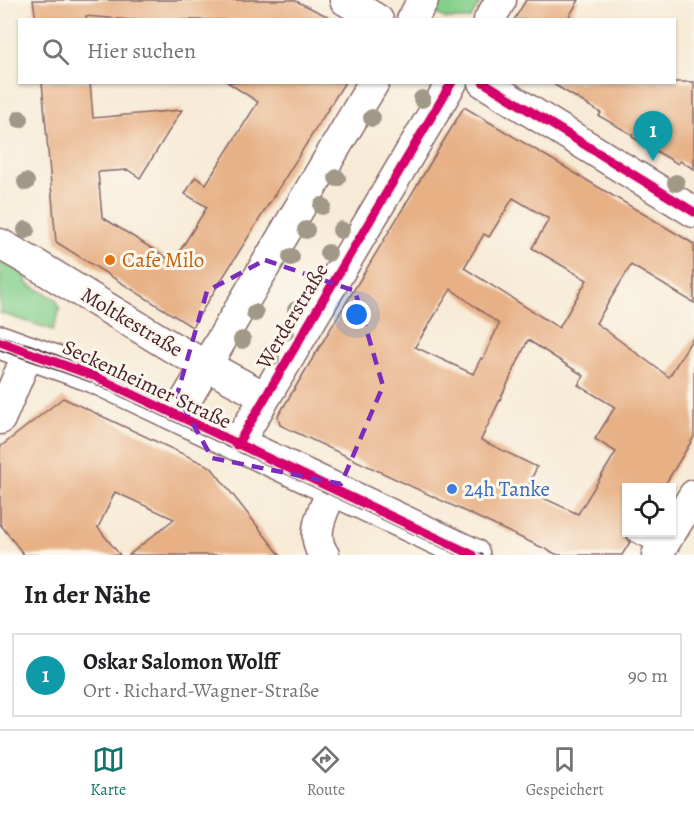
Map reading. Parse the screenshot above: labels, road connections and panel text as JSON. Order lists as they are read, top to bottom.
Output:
{
  "streets": {
    "street": ["Werderstraße", "Moltkestraße", "Seckenheimer Straße"]
  },
  "crossings": [
    ["Werderstraße", "Moltkestraße"],
    ["Werderstraße", "Seckenheimer Straße"]
  ],
  "places": ["Cafe Milo", "24h Tanke"],
  "page": {
    "search": "Hier suchen",
    "pins": "1",
    "heading": "In der Nähe",
    "list": [
      {
        "mark": "1",
        "name": "Oskar Salomon Wolff",
        "note": "Ort · Richard-Wagner-Straße",
        "value": "90 m"
      }
    ],
    "nav": ["Karte", "Route", "Gespeichert"]
  }
}
